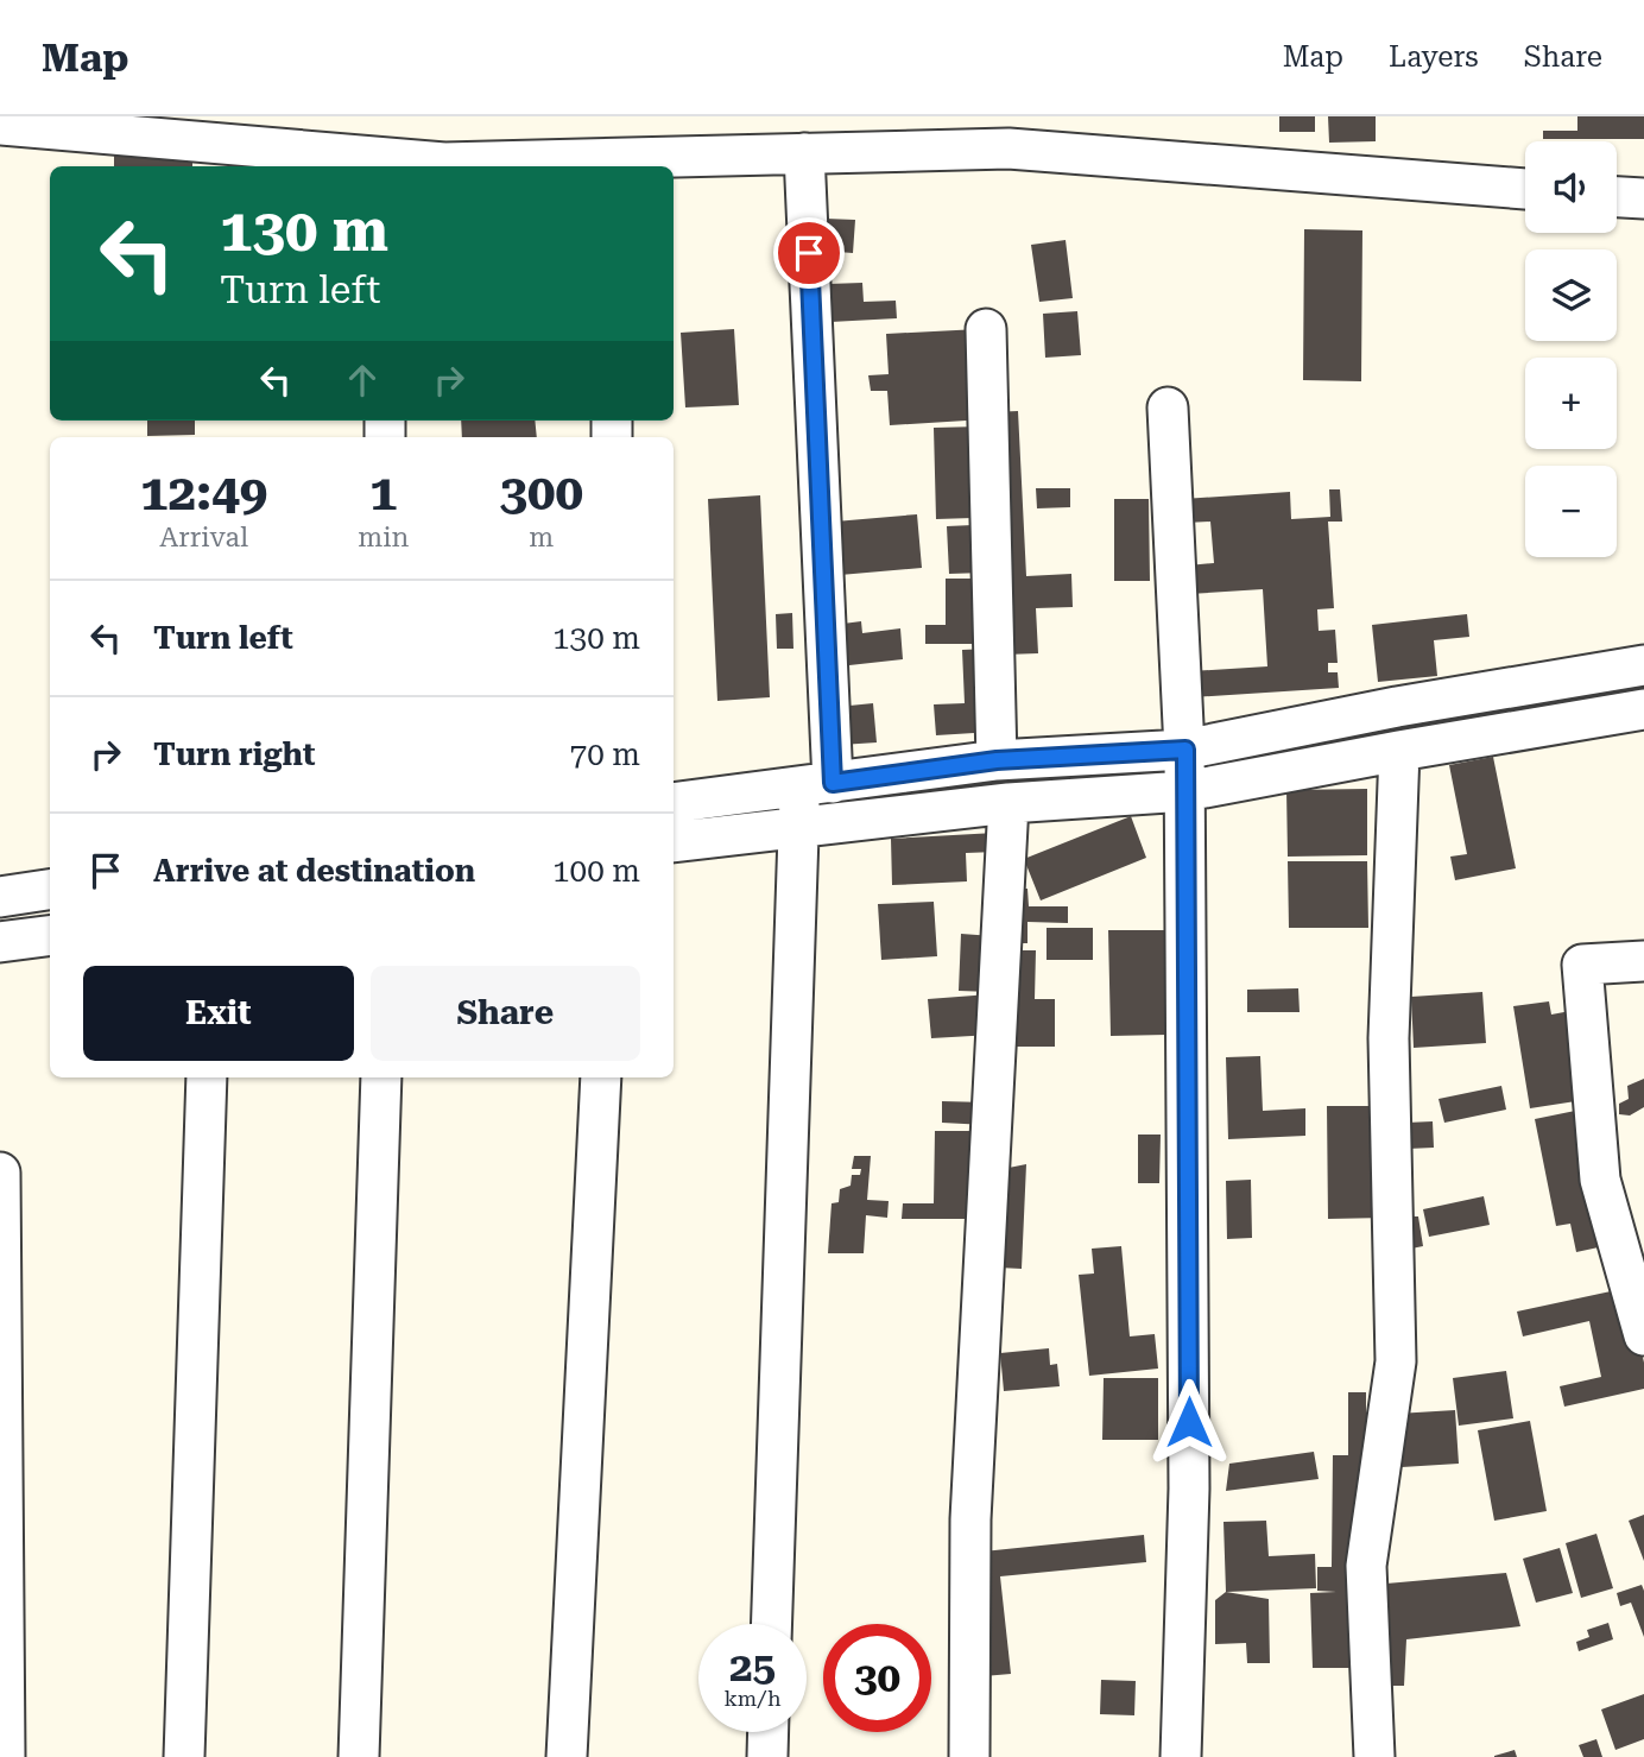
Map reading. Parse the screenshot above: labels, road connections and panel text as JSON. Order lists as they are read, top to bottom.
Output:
{
  "page": {
    "header": "Map",
    "nav": ["Map", "Layers", "Share"],
    "map_buttons": ["+", "−"],
    "turn": ["130 m", "Turn left"],
    "eta": [
      "12:49",
      "Arrival",
      "1",
      "min",
      "300",
      "m"
    ],
    "list": [
      {
        "name": "Turn left",
        "value": "130 m"
      },
      {
        "name": "Turn right",
        "value": "70 m"
      },
      {
        "name": "Arrive at destination",
        "value": "100 m"
      }
    ],
    "buttons": ["Exit", "Share"],
    "speed": "25 km/h",
    "limit": "30"
  }
}
